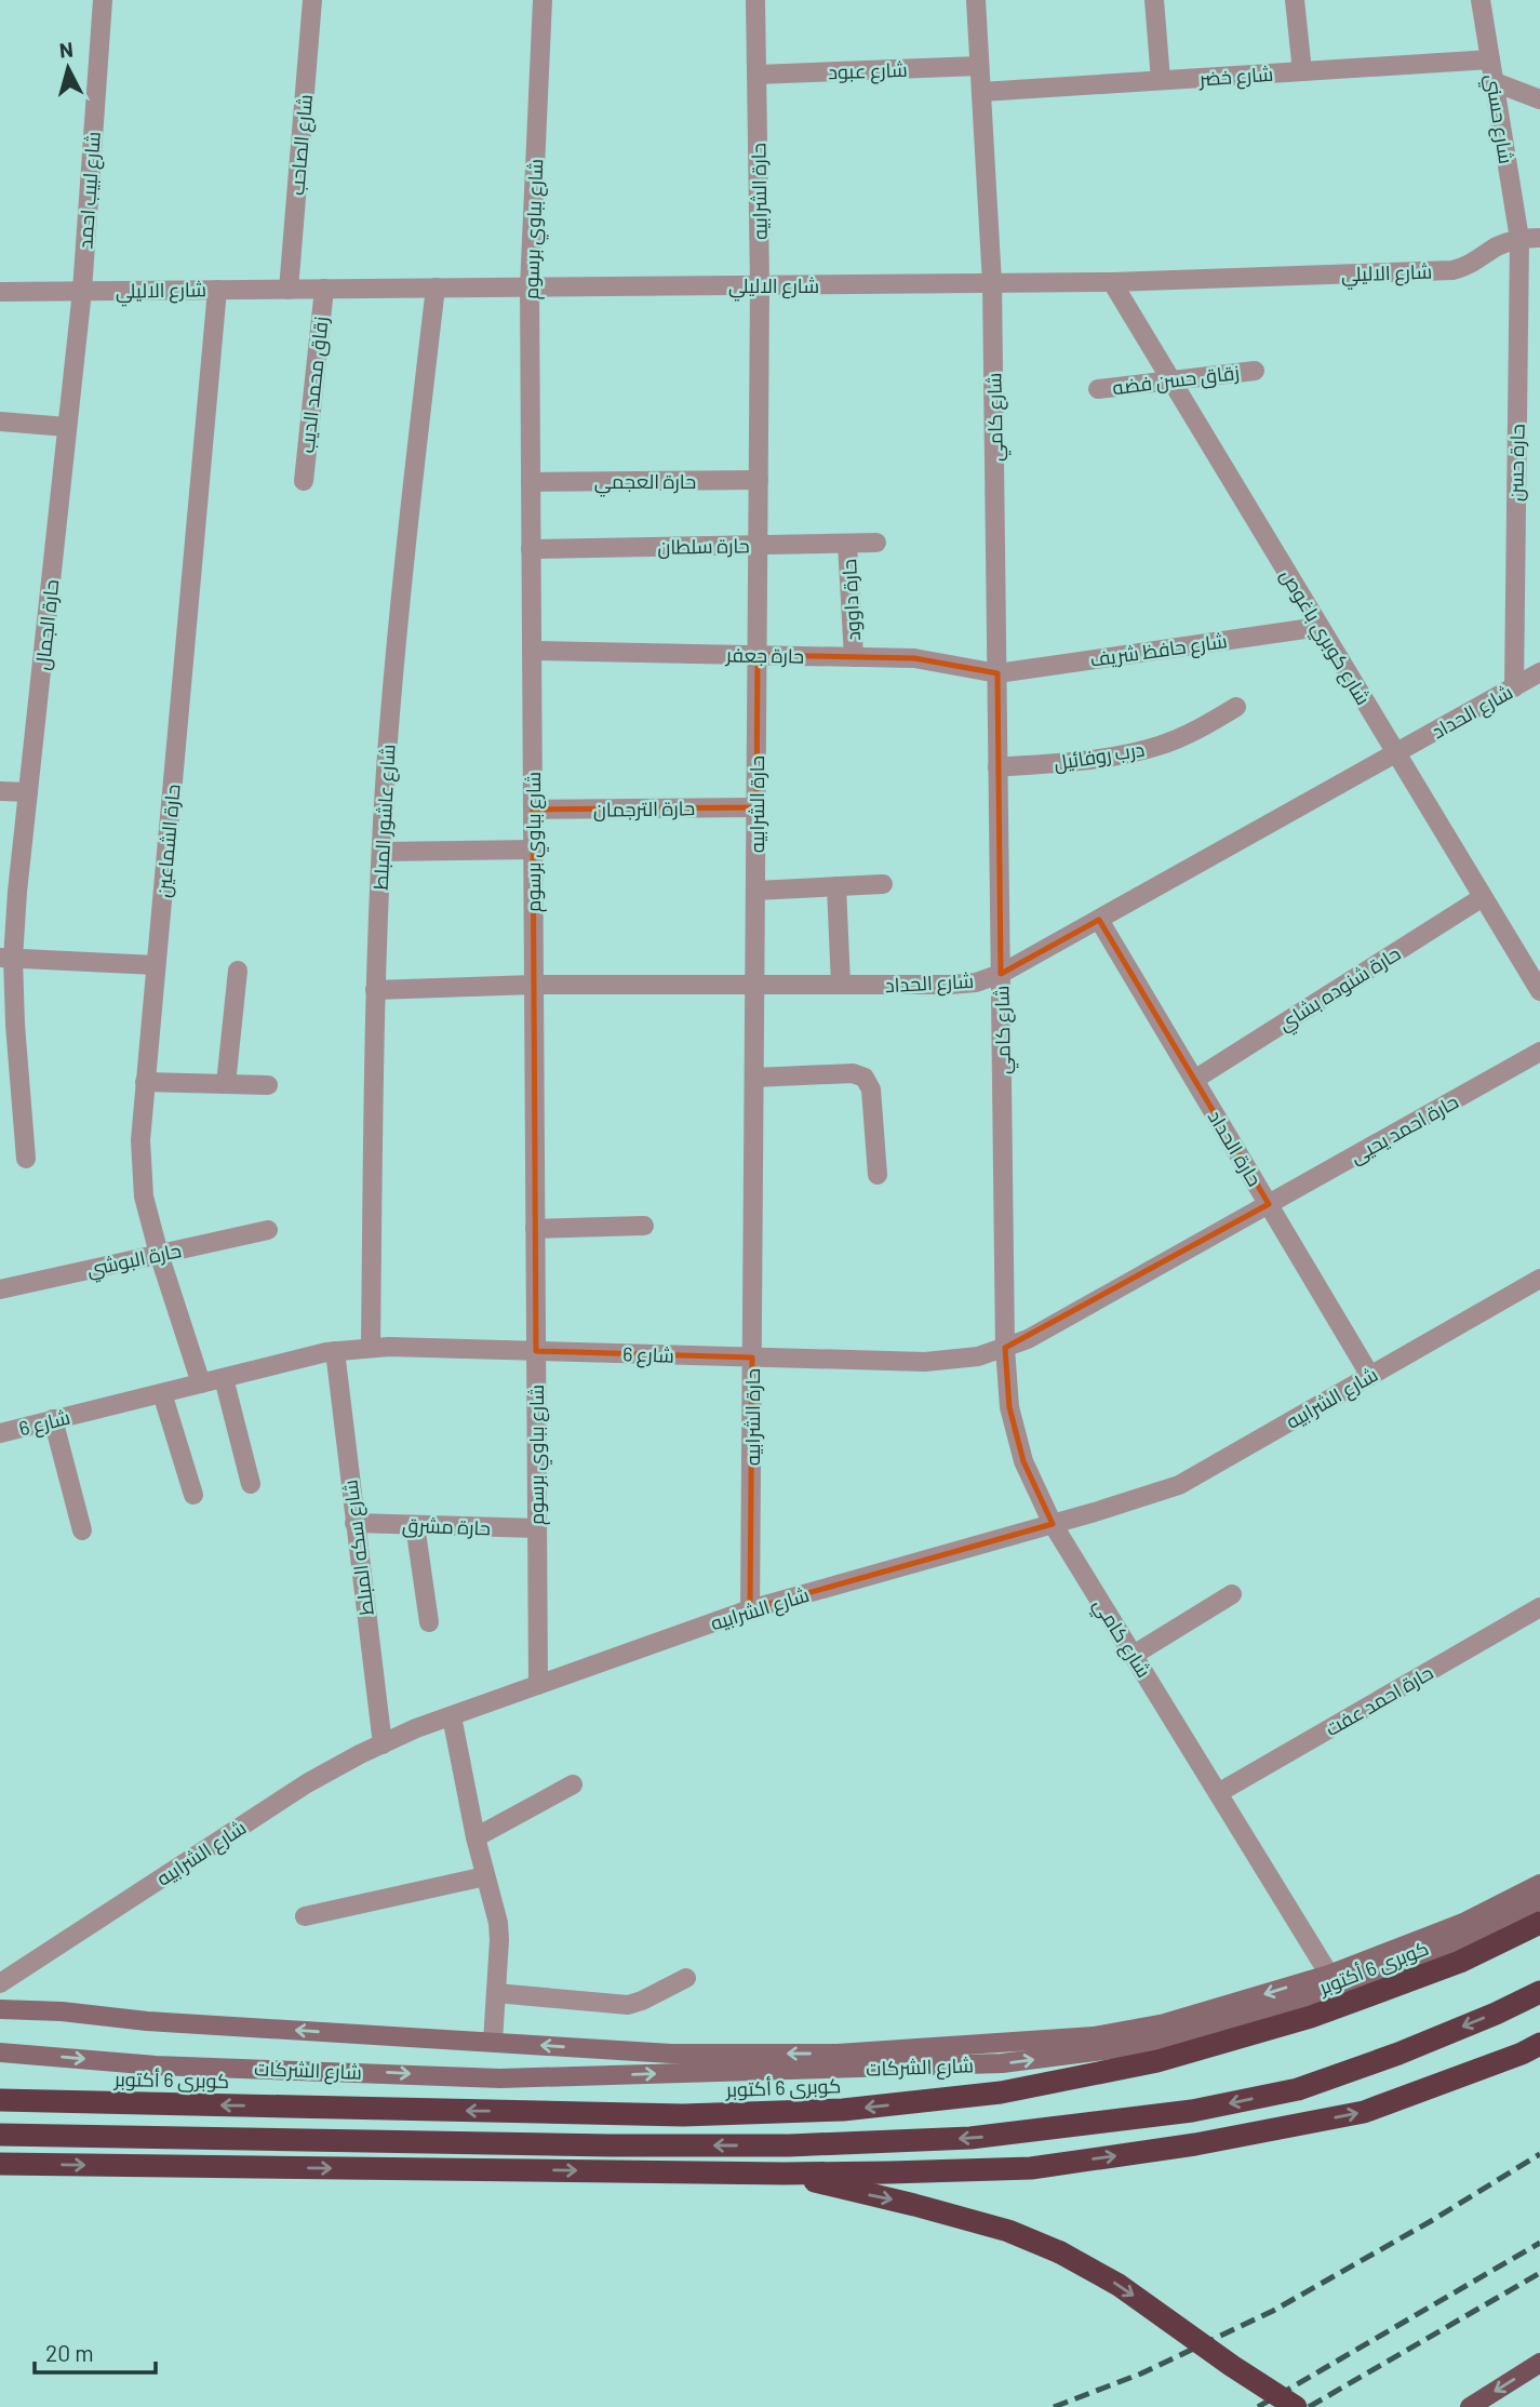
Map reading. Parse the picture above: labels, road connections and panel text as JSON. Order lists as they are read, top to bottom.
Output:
{
  "streets": {
    "highway": ["كوبرى 6 أكتوبر"],
    "main road": ["شارع الشركات"],
    "street": [
      "شارع عبود",
      "شارع خضر",
      "شارع حسني",
      "شارع الصاحب",
      "شارع لبيب احمد",
      "حارة الشرابيه",
      "شارع بباوي برسوم",
      "شارع الاليلي",
      "زقاق حسن فضه",
      "زقاق محمد الديب",
      "شارع كامي",
      "حارة حسن",
      "حارة العجمي",
      "حارة سلطان",
      "حارة داوود",
      "حارة الجمال",
      "شارع كوبري باغوص",
      "شارع حافظ شريف",
      "حارة جعفر",
      "شارع الحداد",
      "درب روفائيل",
      "حارة الترجمان",
      "شارع عاشور المبلط",
      "حارة الشماعين",
      "حارة شنوده بشاي",
      "حارة احمد يحيى",
      "حارة الحداد",
      "حارة البوشي",
      "شارع 6",
      "شارع الشرابيه",
      "حارة مشرق",
      "شارع سكه المبلط",
      "حارة احمد عفت"
    ]
  },
  "crossings": [
    ["شارع عبود", "حارة الشرابيه"],
    ["شارع عبود", "شارع كامي"],
    ["شارع خضر", "شارع حسني"],
    ["شارع خضر", "شارع كامي"],
    ["شارع حسني", "شارع الاليلي"],
    ["شارع حسني", "حارة حسن"],
    ["شارع الصاحب", "شارع الاليلي"],
    ["شارع لبيب احمد", "شارع الاليلي"],
    ["شارع لبيب احمد", "حارة الجمال"],
    ["حارة الشرابيه", "شارع الاليلي"],
    ["حارة الشرابيه", "حارة العجمي"],
    ["حارة الشرابيه", "حارة سلطان"],
    ["حارة الشرابيه", "حارة جعفر"],
    ["حارة الشرابيه", "شارع الحداد"],
    ["حارة الشرابيه", "حارة الترجمان"],
    ["حارة الشرابيه", "شارع 6"],
    ["حارة الشرابيه", "شارع الشرابيه"],
    ["شارع بباوي برسوم", "شارع الاليلي"],
    ["شارع بباوي برسوم", "حارة العجمي"],
    ["شارع بباوي برسوم", "حارة سلطان"],
    ["شارع بباوي برسوم", "حارة جعفر"],
    ["شارع بباوي برسوم", "شارع الحداد"],
    ["شارع بباوي برسوم", "حارة الترجمان"],
    ["شارع بباوي برسوم", "شارع 6"],
    ["شارع بباوي برسوم", "شارع الشرابيه"],
    ["شارع بباوي برسوم", "حارة مشرق"],
    ["شارع الاليلي", "زقاق محمد الديب"],
    ["شارع الاليلي", "شارع كامي"],
    ["شارع الاليلي", "حارة حسن"],
    ["شارع الاليلي", "حارة الجمال"],
    ["شارع الاليلي", "شارع كوبري باغوص"],
    ["شارع الاليلي", "شارع عاشور المبلط"],
    ["شارع الاليلي", "حارة الشماعين"],
    ["زقاق حسن فضه", "شارع كوبري باغوص"],
    ["شارع كامي", "شارع حافظ شريف"],
    ["شارع كامي", "حارة جعفر"],
    ["شارع كامي", "شارع الحداد"],
    ["شارع كامي", "درب روفائيل"],
    ["شارع كامي", "شارع 6"],
    ["شارع كامي", "شارع الشرابيه"],
    ["شارع كامي", "حارة احمد عفت"],
    ["شارع كامي", "شارع الشركات"],
    ["حارة حسن", "شارع الحداد"],
    ["حارة سلطان", "حارة داوود"],
    ["حارة داوود", "حارة جعفر"],
    ["شارع كوبري باغوص", "شارع حافظ شريف"],
    ["شارع كوبري باغوص", "شارع الحداد"],
    ["شارع كوبري باغوص", "حارة شنوده بشاي"],
    ["شارع حافظ شريف", "حارة جعفر"],
    ["شارع الحداد", "شارع عاشور المبلط"],
    ["شارع الحداد", "حارة الحداد"],
    ["شارع عاشور المبلط", "شارع 6"],
    ["حارة الشماعين", "حارة البوشي"],
    ["حارة الشماعين", "شارع 6"],
    ["حارة شنوده بشاي", "حارة الحداد"],
    ["حارة احمد يحيى", "حارة الحداد"],
    ["حارة احمد يحيى", "شارع 6"],
    ["حارة الحداد", "شارع 6"],
    ["حارة الحداد", "شارع الشرابيه"],
    ["شارع 6", "شارع سكه المبلط"],
    ["شارع الشرابيه", "شارع سكه المبلط"],
    ["حارة مشرق", "شارع سكه المبلط"]
  ],
  "scale_bar": "20 m",
  "north": "top"
}
